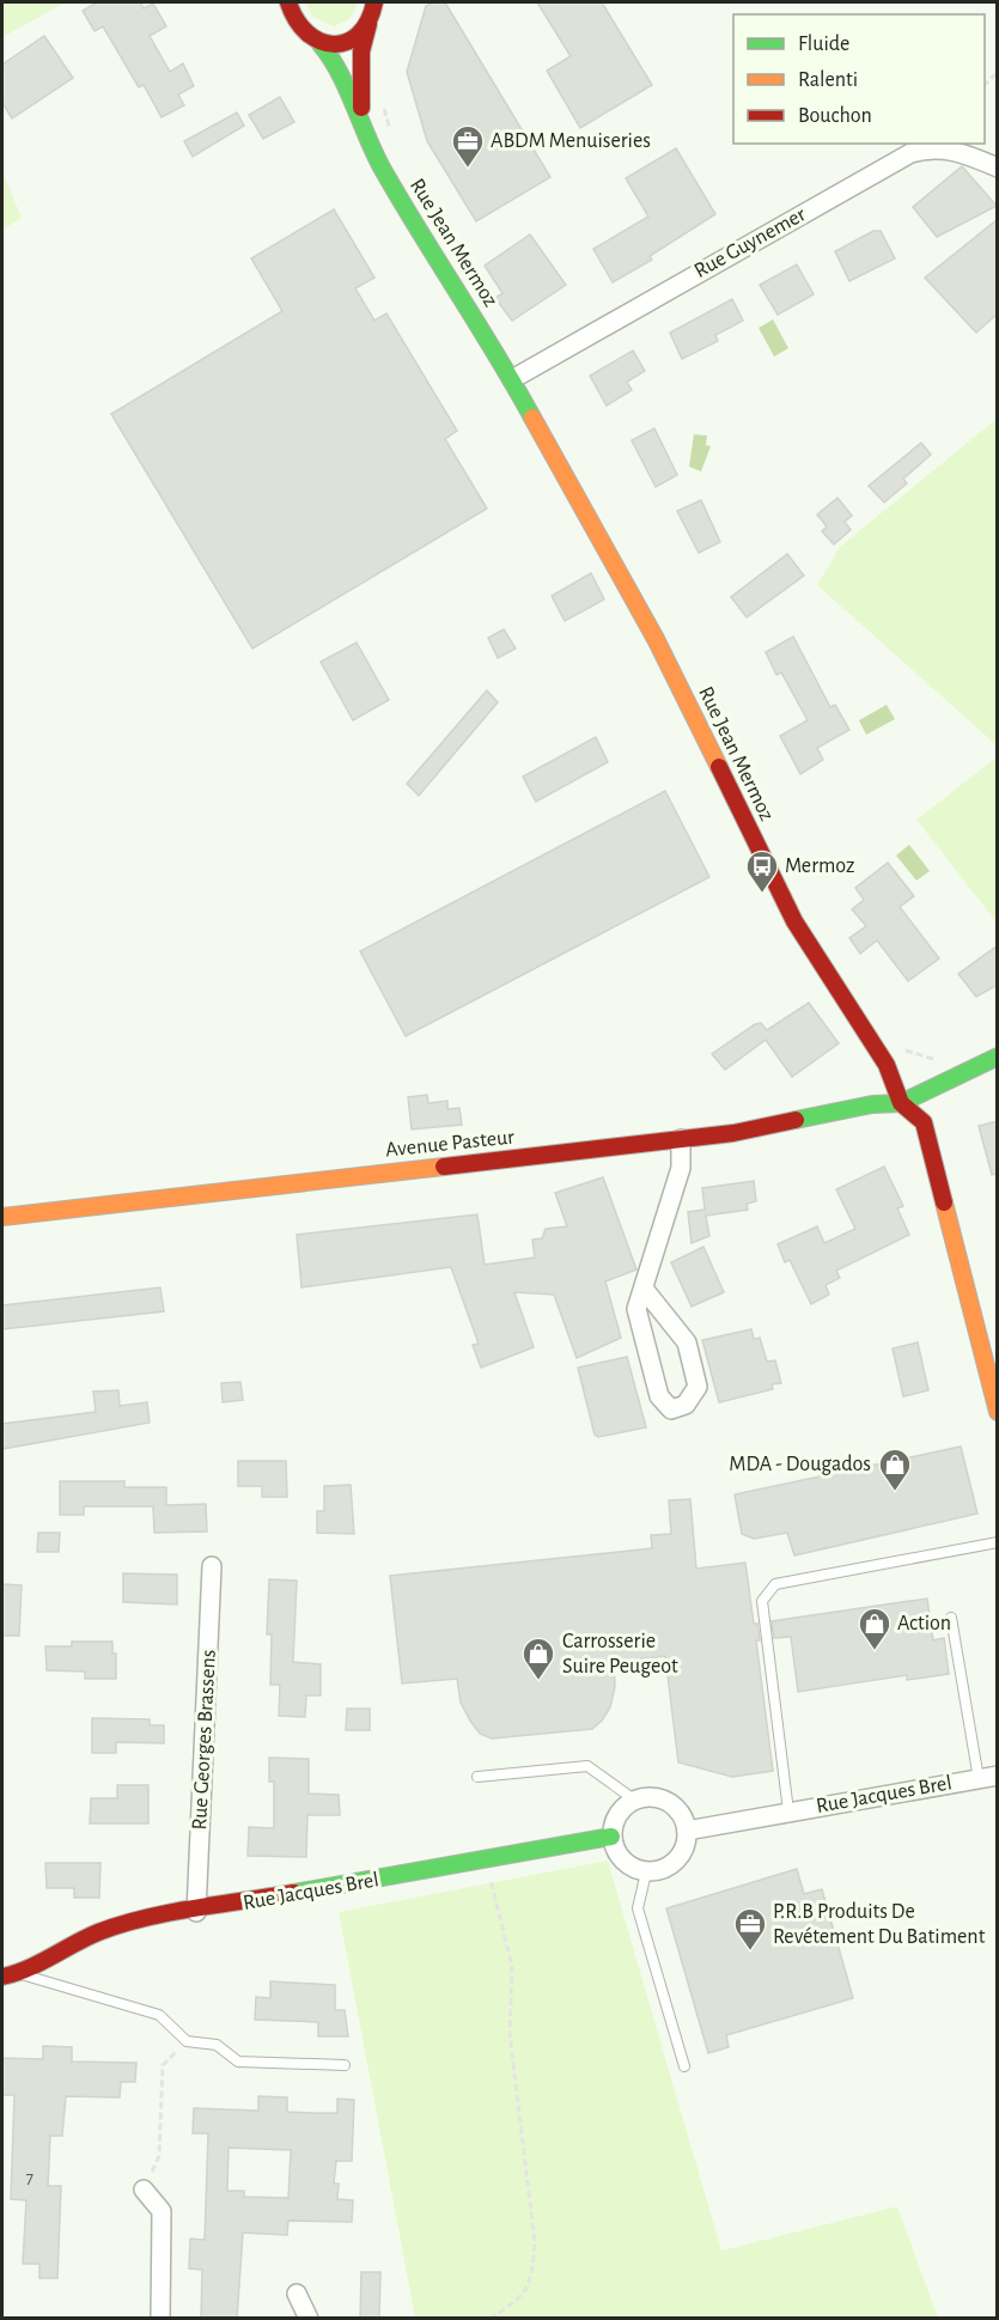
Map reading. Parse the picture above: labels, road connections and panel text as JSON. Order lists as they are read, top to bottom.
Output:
{
  "streets": {
    "street": [
      "Rue Jean Mermoz",
      "Rue Guynemer",
      "Avenue Pasteur",
      "Rue Georges Brassens",
      "Rue Jacques Brel"
    ]
  },
  "crossings": [
    ["Rue Jean Mermoz", "Rue Guynemer"],
    ["Rue Jean Mermoz", "Avenue Pasteur"],
    ["Rue Georges Brassens", "Rue Jacques Brel"]
  ],
  "places": {
    "office": ["ABDM Menuiseries", "P.R.B Produits De Revétement Du Batiment"],
    "bus stop": ["Mermoz"],
    "shop": ["MDA - Dougados", "Action", "Carrosserie Suire Peugeot"]
  },
  "house_numbers": ["7"],
  "legend": ["Fluide", "Ralenti", "Bouchon"]
}
